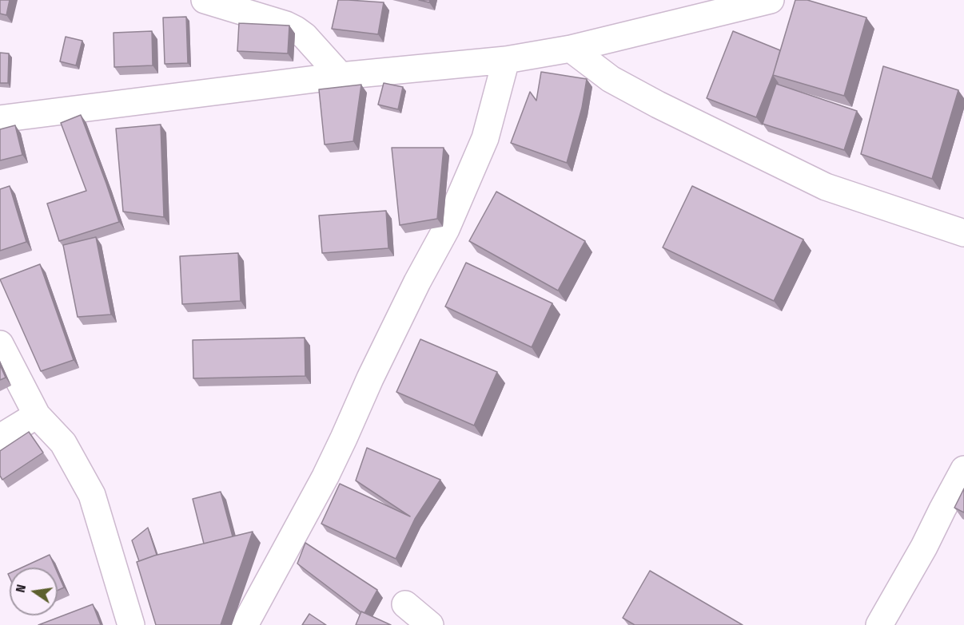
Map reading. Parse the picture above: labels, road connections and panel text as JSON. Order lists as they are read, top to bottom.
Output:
{
  "north": "left"
}
